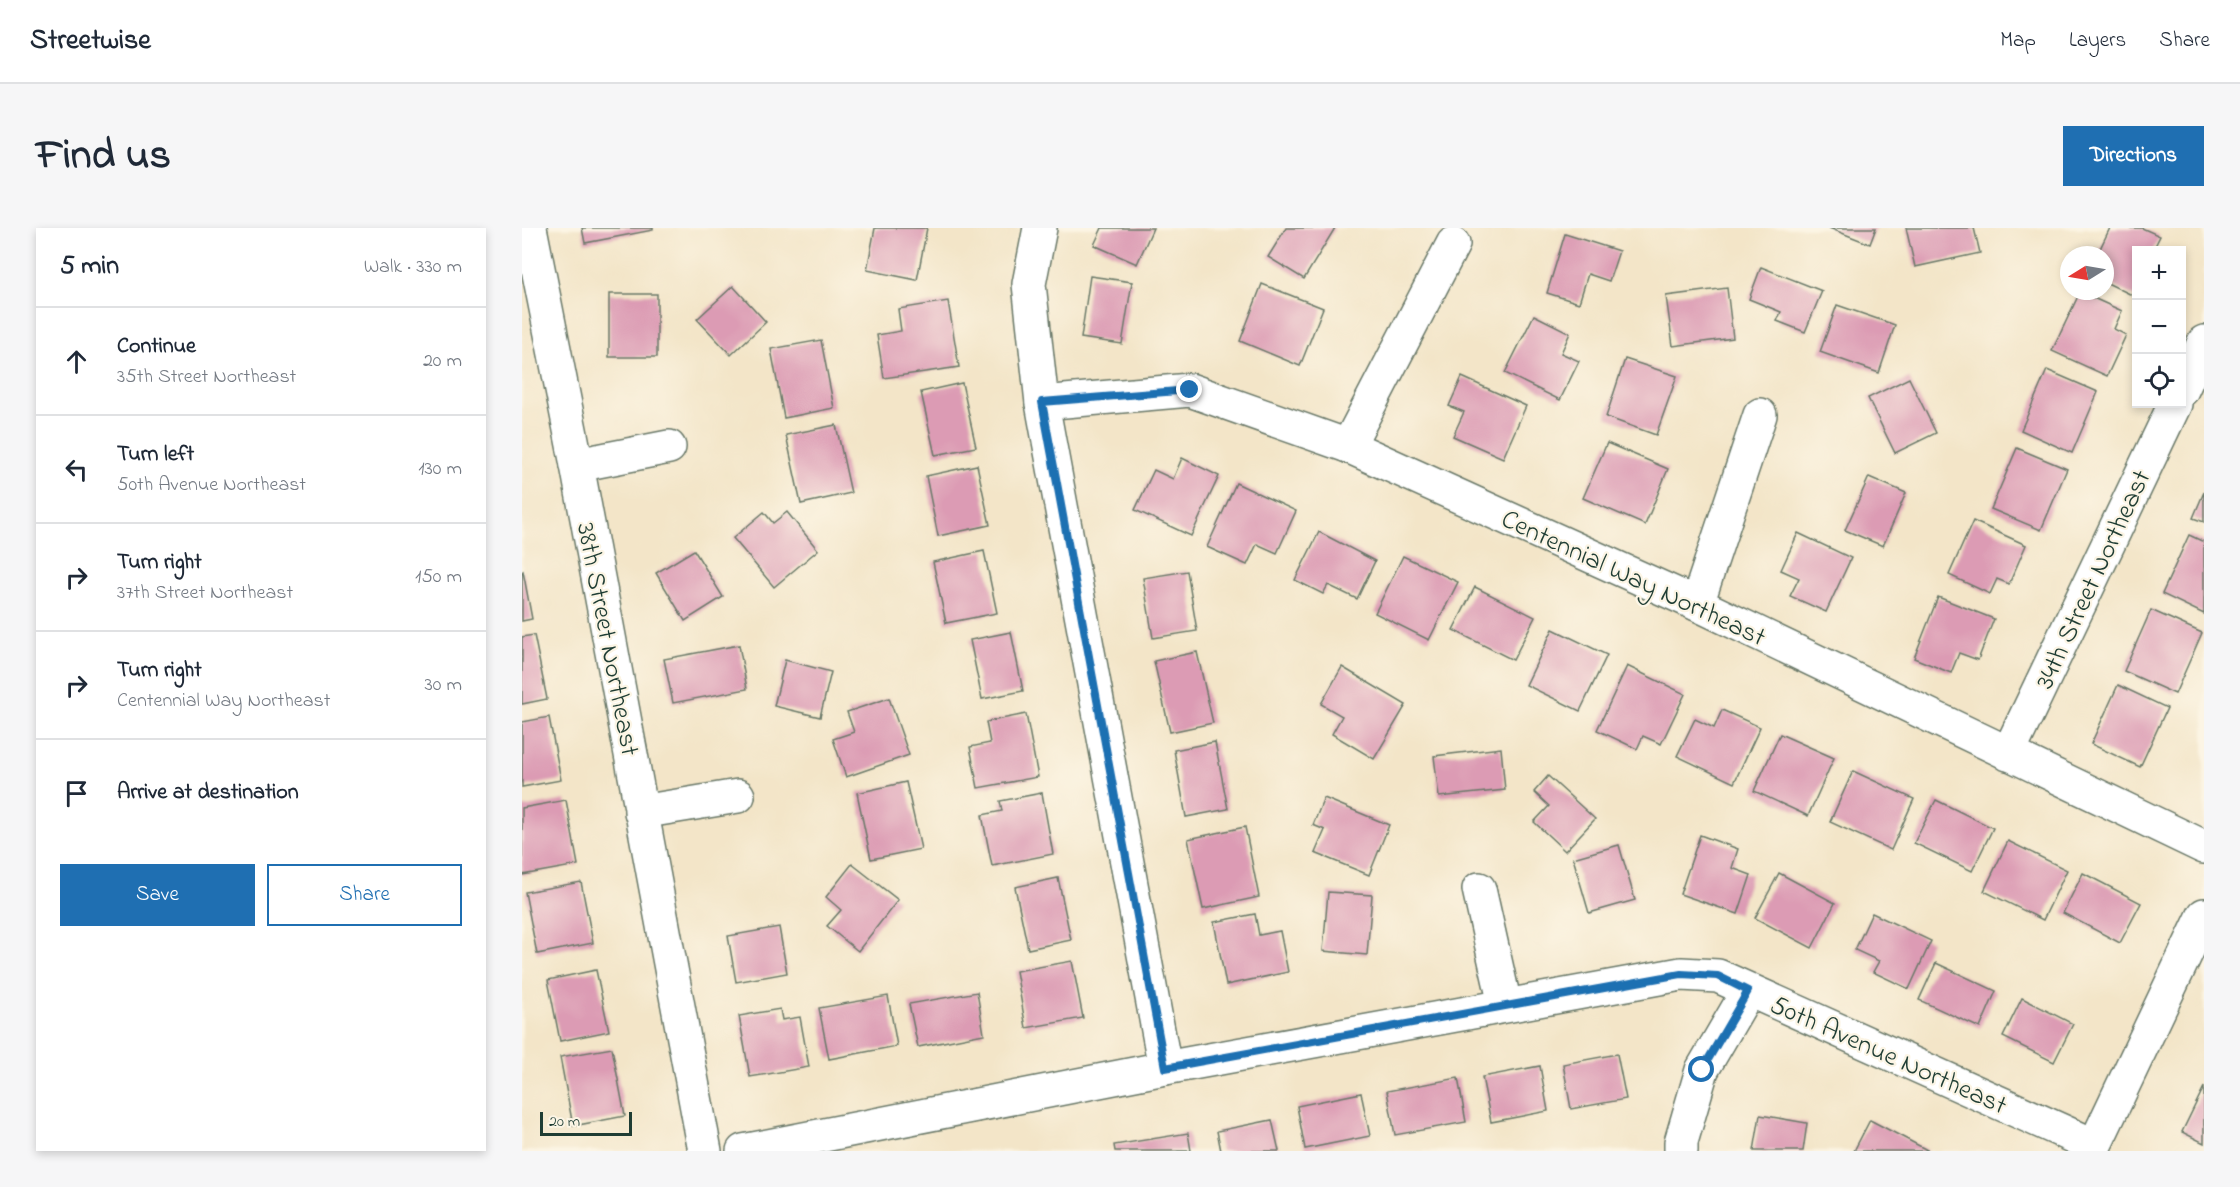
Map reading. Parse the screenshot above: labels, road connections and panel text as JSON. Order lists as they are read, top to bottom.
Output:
{
  "streets": {
    "street": [
      "Centennial Way Northeast",
      "34th Street Northeast",
      "38th Street Northeast",
      "50th Avenue Northeast"
    ]
  },
  "crossings": [
    ["Centennial Way Northeast", "34th Street Northeast"]
  ],
  "scale_bar": "20 m",
  "north": "left",
  "page": {
    "header": "Streetwise",
    "nav": ["Map", "Layers", "Share"],
    "title": "Find us",
    "buttons": [
      "Directions",
      ["Save", "Share"]
    ],
    "heading": ["5 min", "Walk · 330 m"],
    "map_buttons": ["+", "−"],
    "list": [
      ["Continue", "35th Street Northeast", "20 m"],
      ["Turn left", "50th Avenue Northeast", "130 m"],
      ["Turn right", "37th Street Northeast", "150 m"],
      ["Turn right", "Centennial Way Northeast", "30 m"],
      "Arrive at destination"
    ],
    "scale": "20 m"
  }
}
